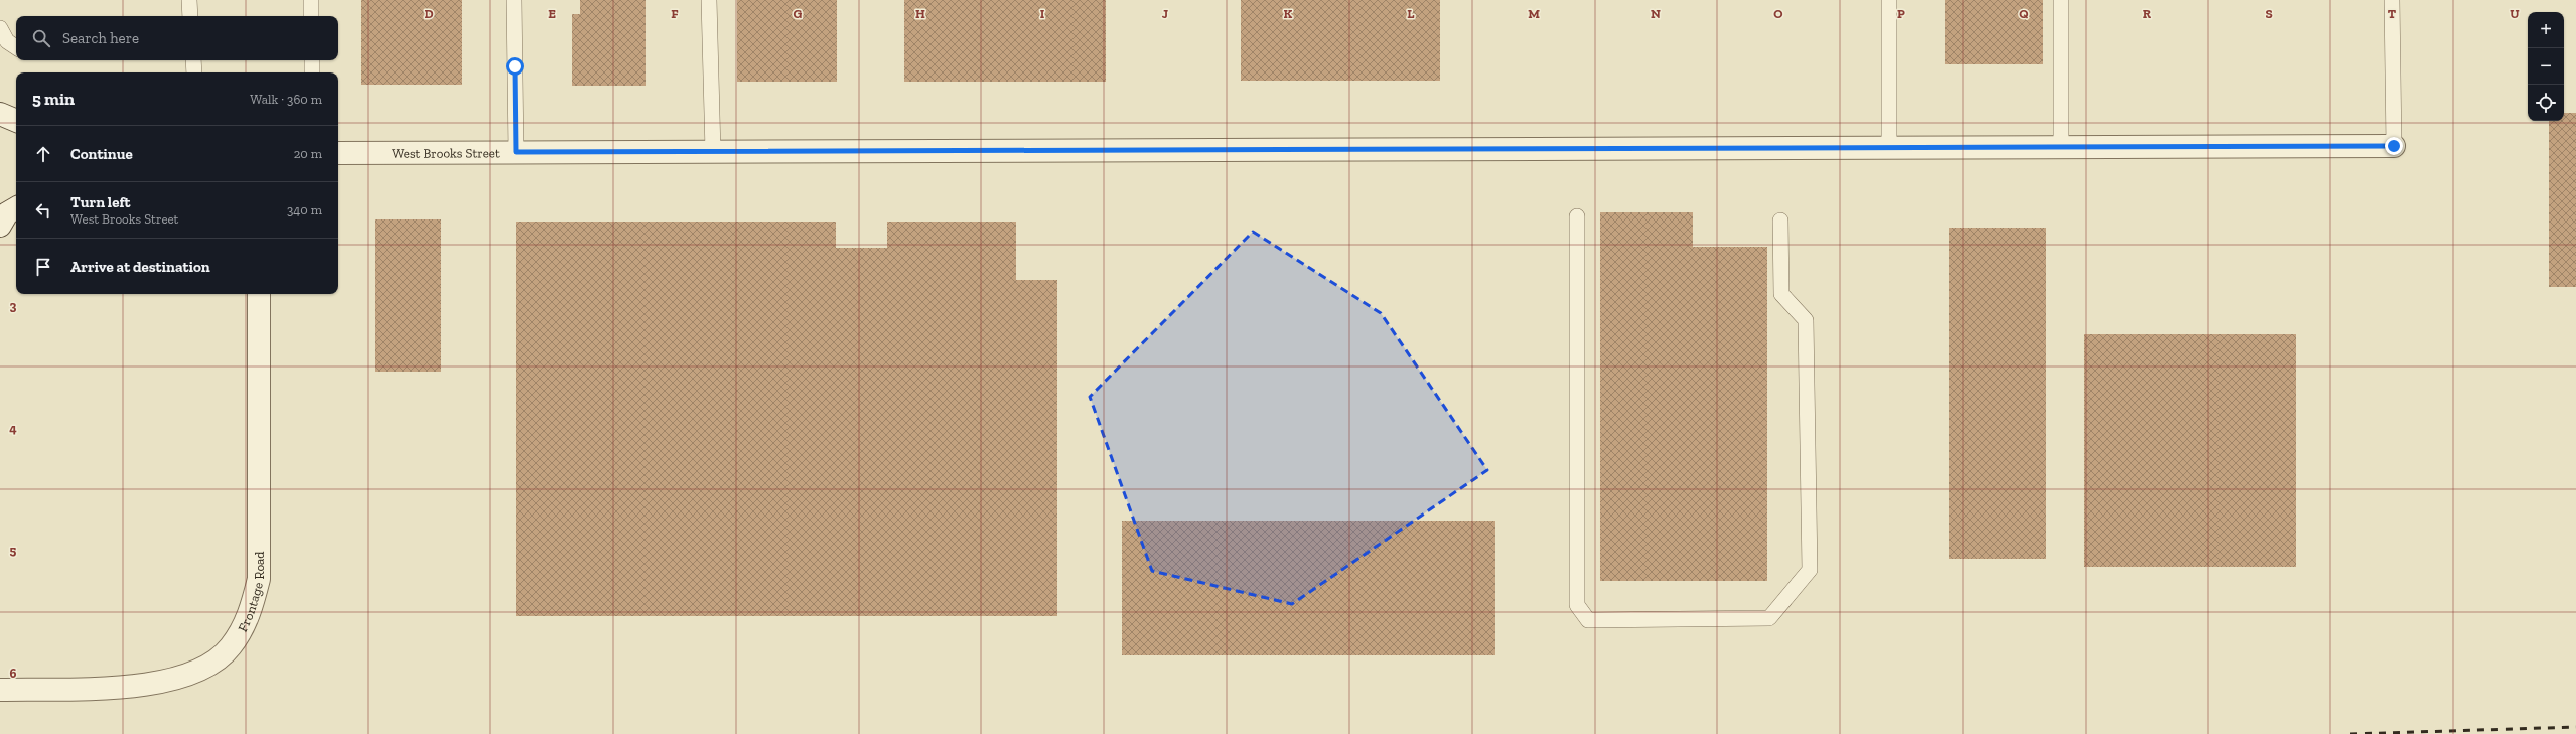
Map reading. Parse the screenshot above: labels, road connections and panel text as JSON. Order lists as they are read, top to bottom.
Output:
{
  "streets": {
    "street": ["West Brooks Street", "Frontage Road"]
  },
  "page": {
    "map_buttons": ["+", "−"],
    "search": "Search here",
    "heading": ["5 min", "Walk · 360 m"],
    "list": [
      ["Continue", "20 m"],
      ["Turn left", "West Brooks Street", "340 m"],
      "Arrive at destination"
    ]
  },
  "grid": {
    "columns": [
      "D",
      "E",
      "F",
      "G",
      "H",
      "I",
      "J",
      "K",
      "L",
      "M",
      "N",
      "O",
      "P",
      "Q",
      "R",
      "S",
      "T",
      "U"
    ],
    "rows": [
      "3",
      "4",
      "5",
      "6"
    ]
  }
}
